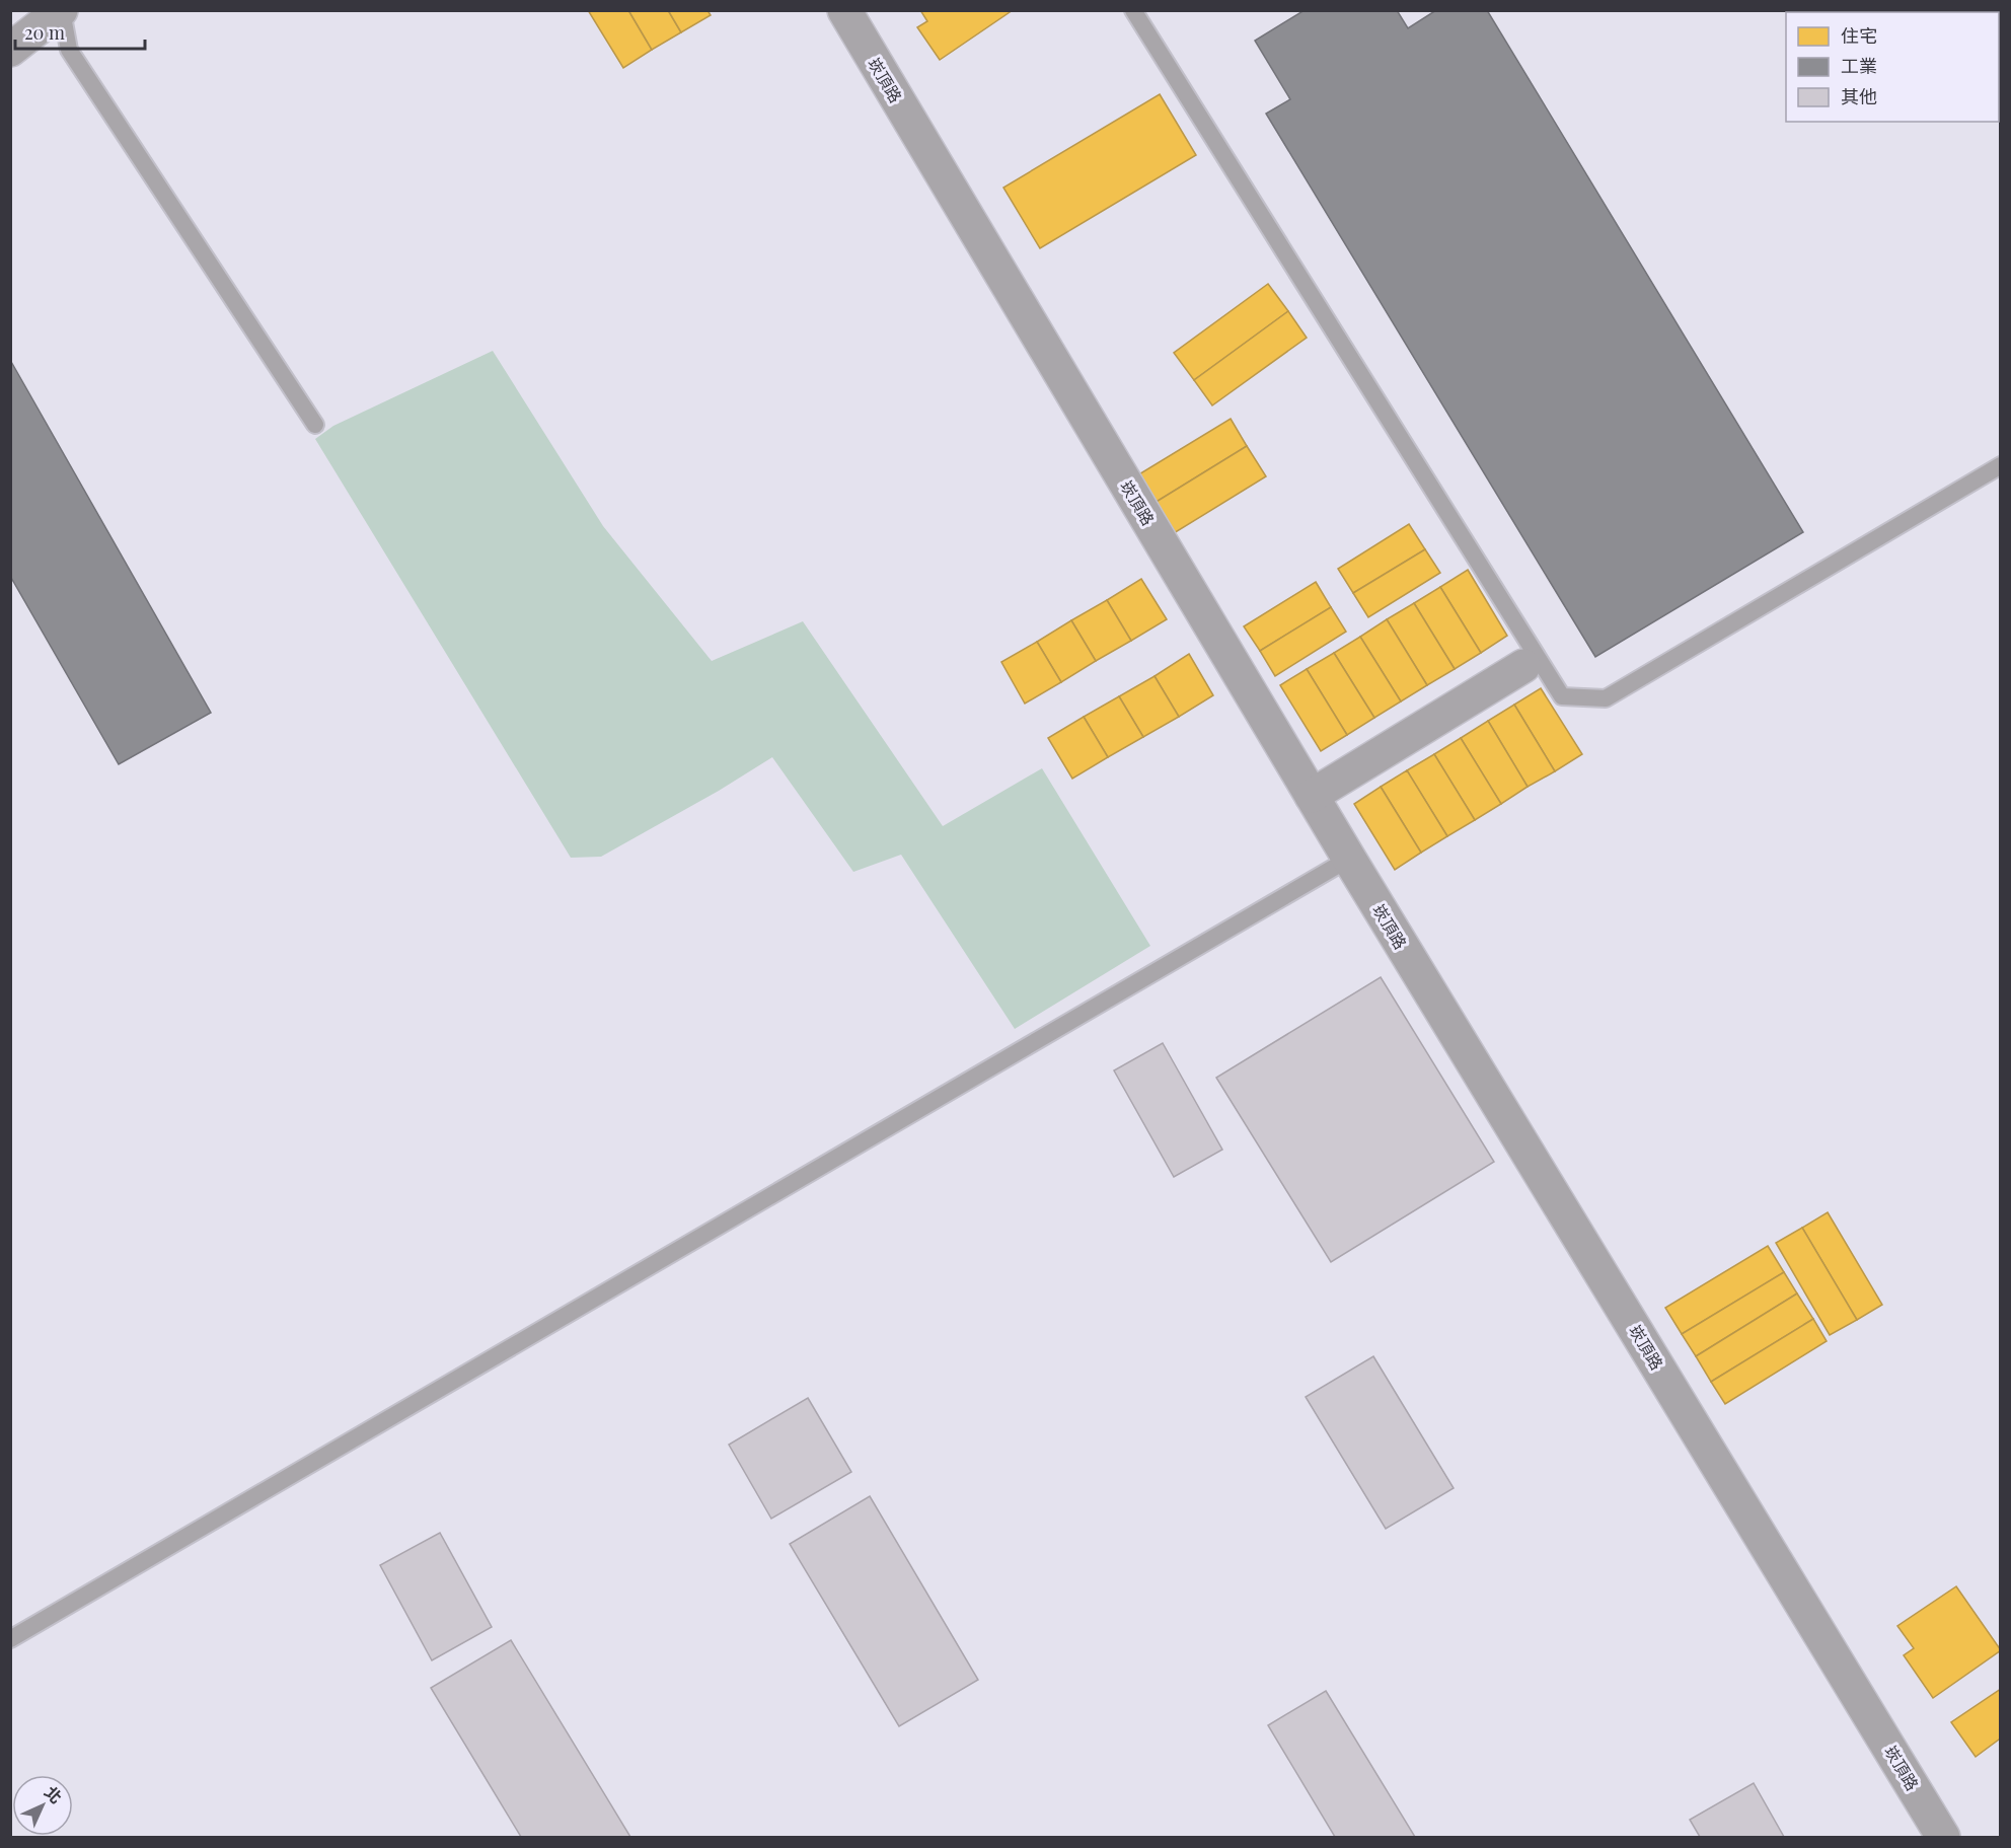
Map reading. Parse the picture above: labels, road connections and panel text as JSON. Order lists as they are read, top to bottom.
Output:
{
  "streets": {
    "street": ["崁頂路"]
  },
  "legend": ["住宅", "工業", "其他"],
  "scale_bar": "20 m",
  "north": "top right"
}
